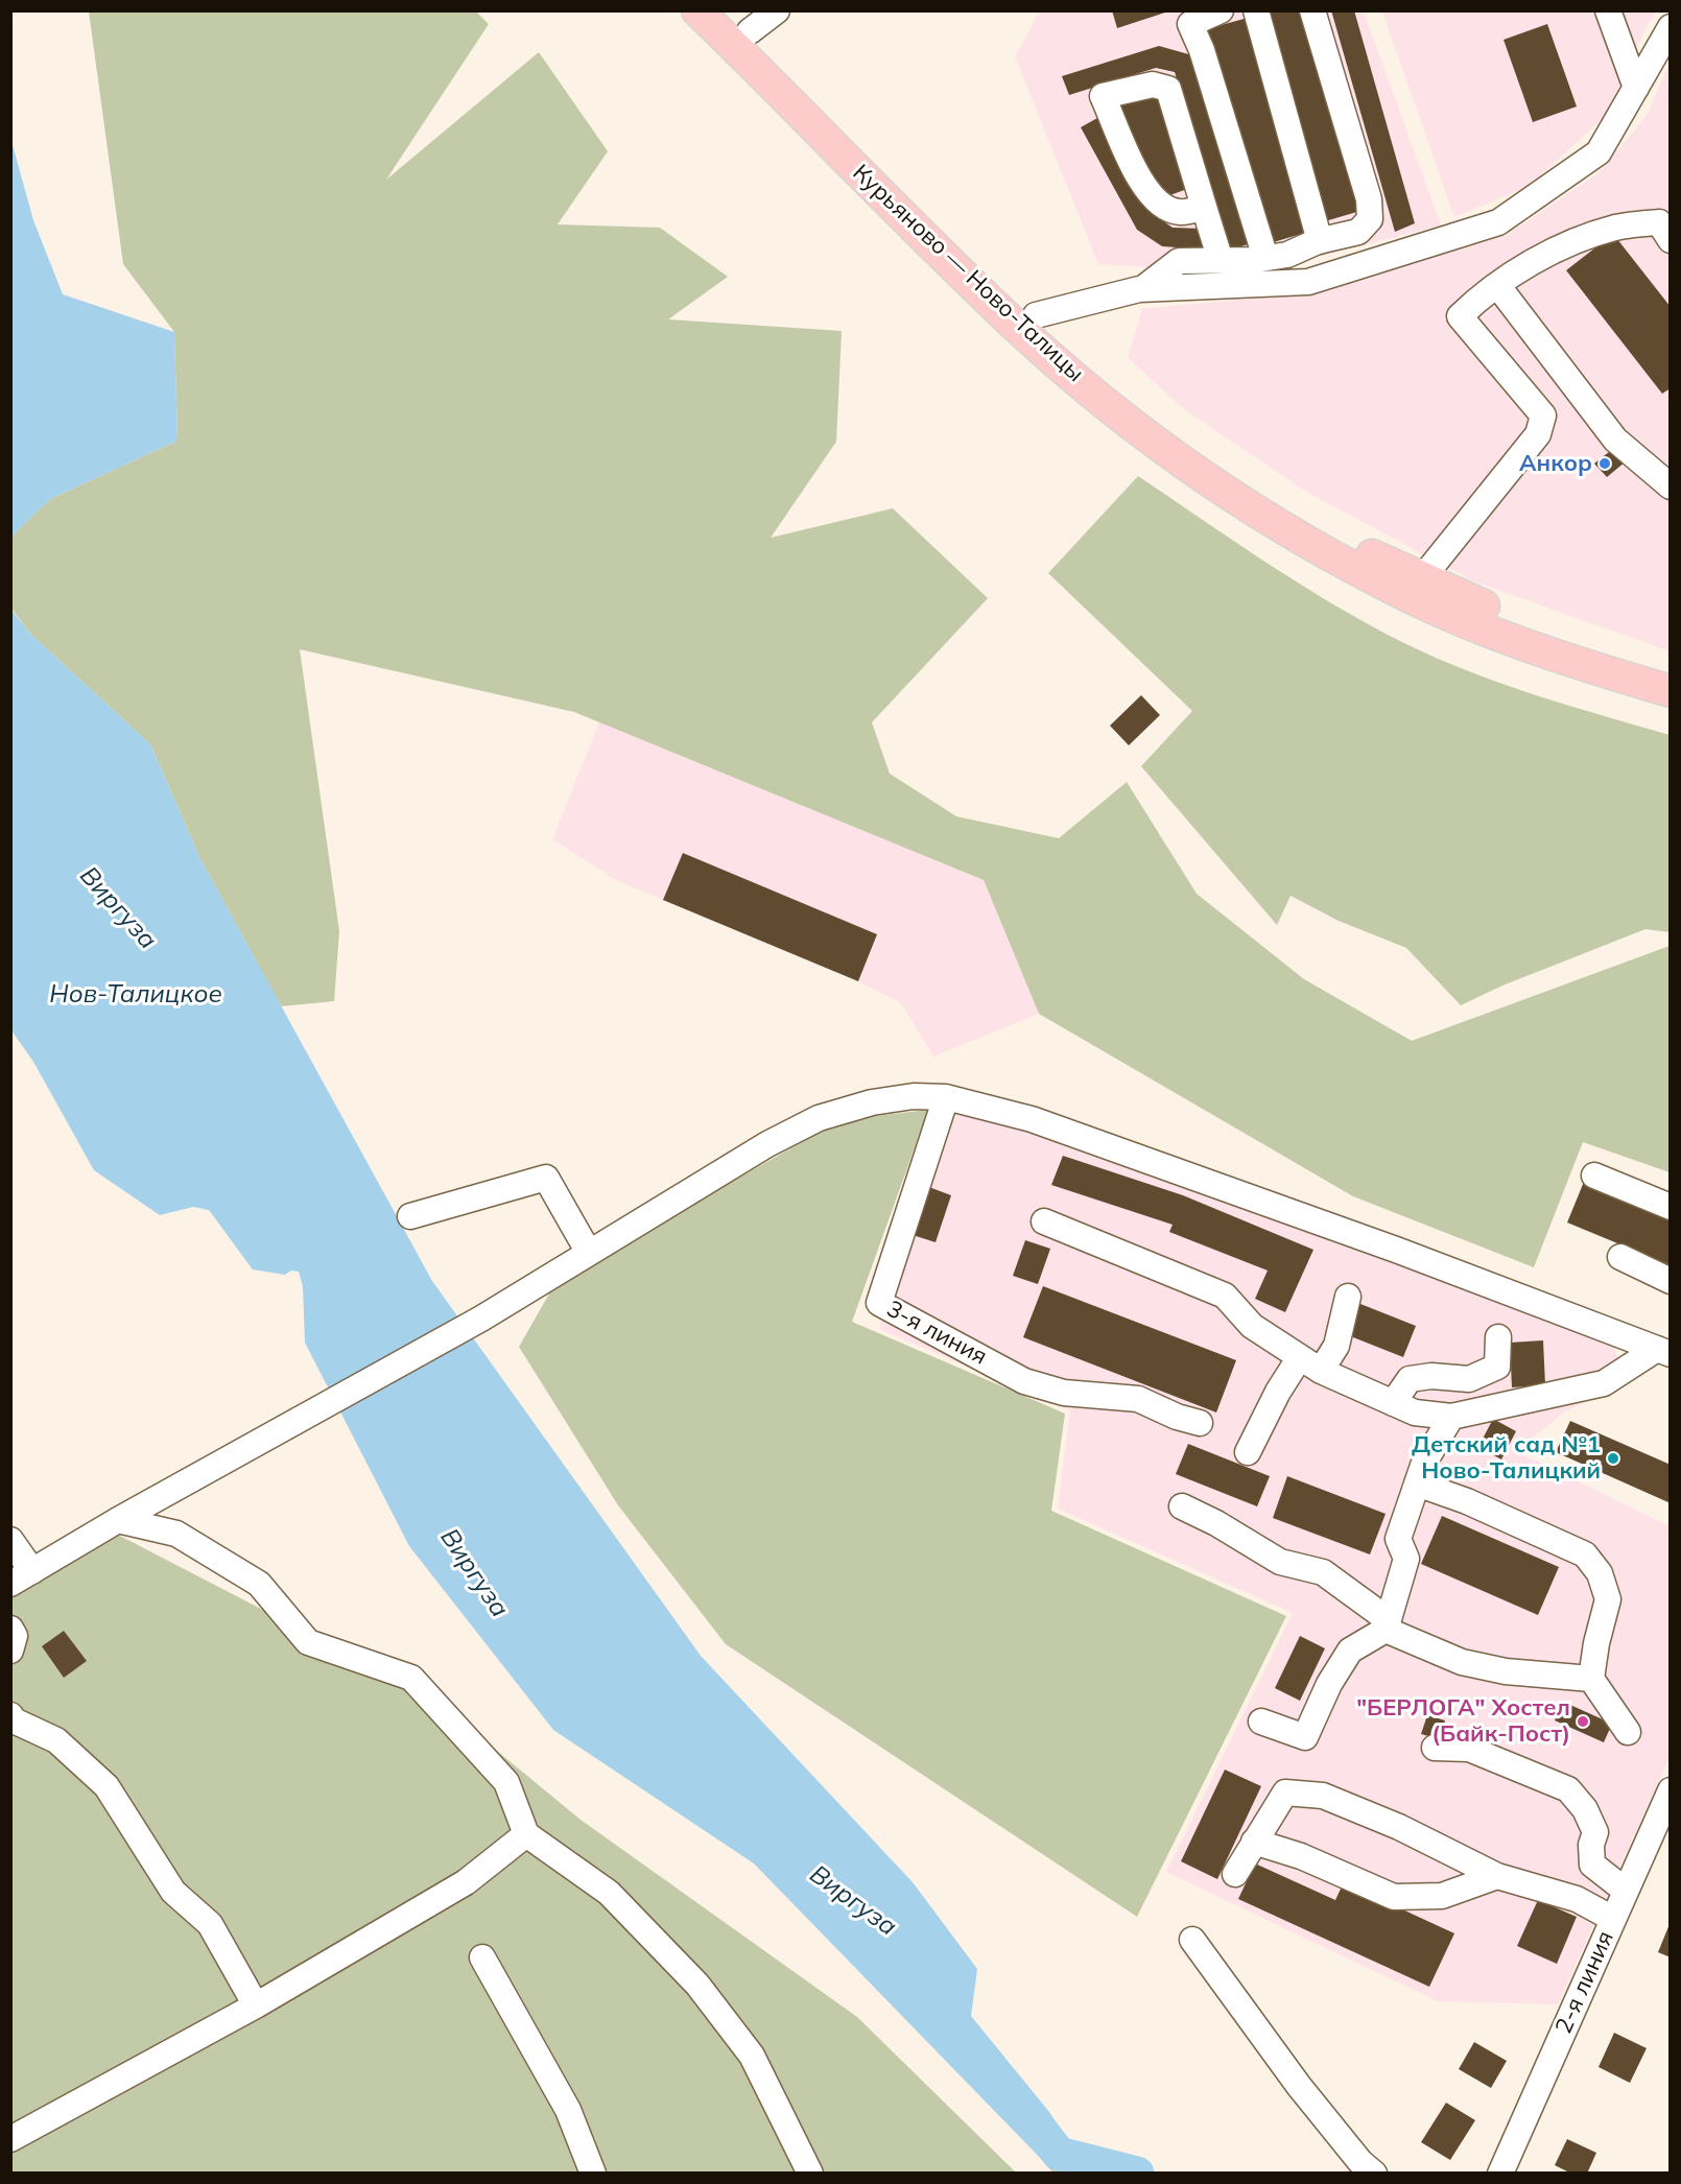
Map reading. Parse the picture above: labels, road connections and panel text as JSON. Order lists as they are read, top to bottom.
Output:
{
  "streets": {
    "main road": ["Курьяново — Ново-Талицы"],
    "street": ["3-я линия", "2-я линия"]
  },
  "water": ["Виргуза", "Нов-Талицкое"],
  "places": ["Анкор", "Детский сад №1 Ново-Талицкий", "\"БЕРЛОГА\" Хостел (Байк-Пост)"]
}
